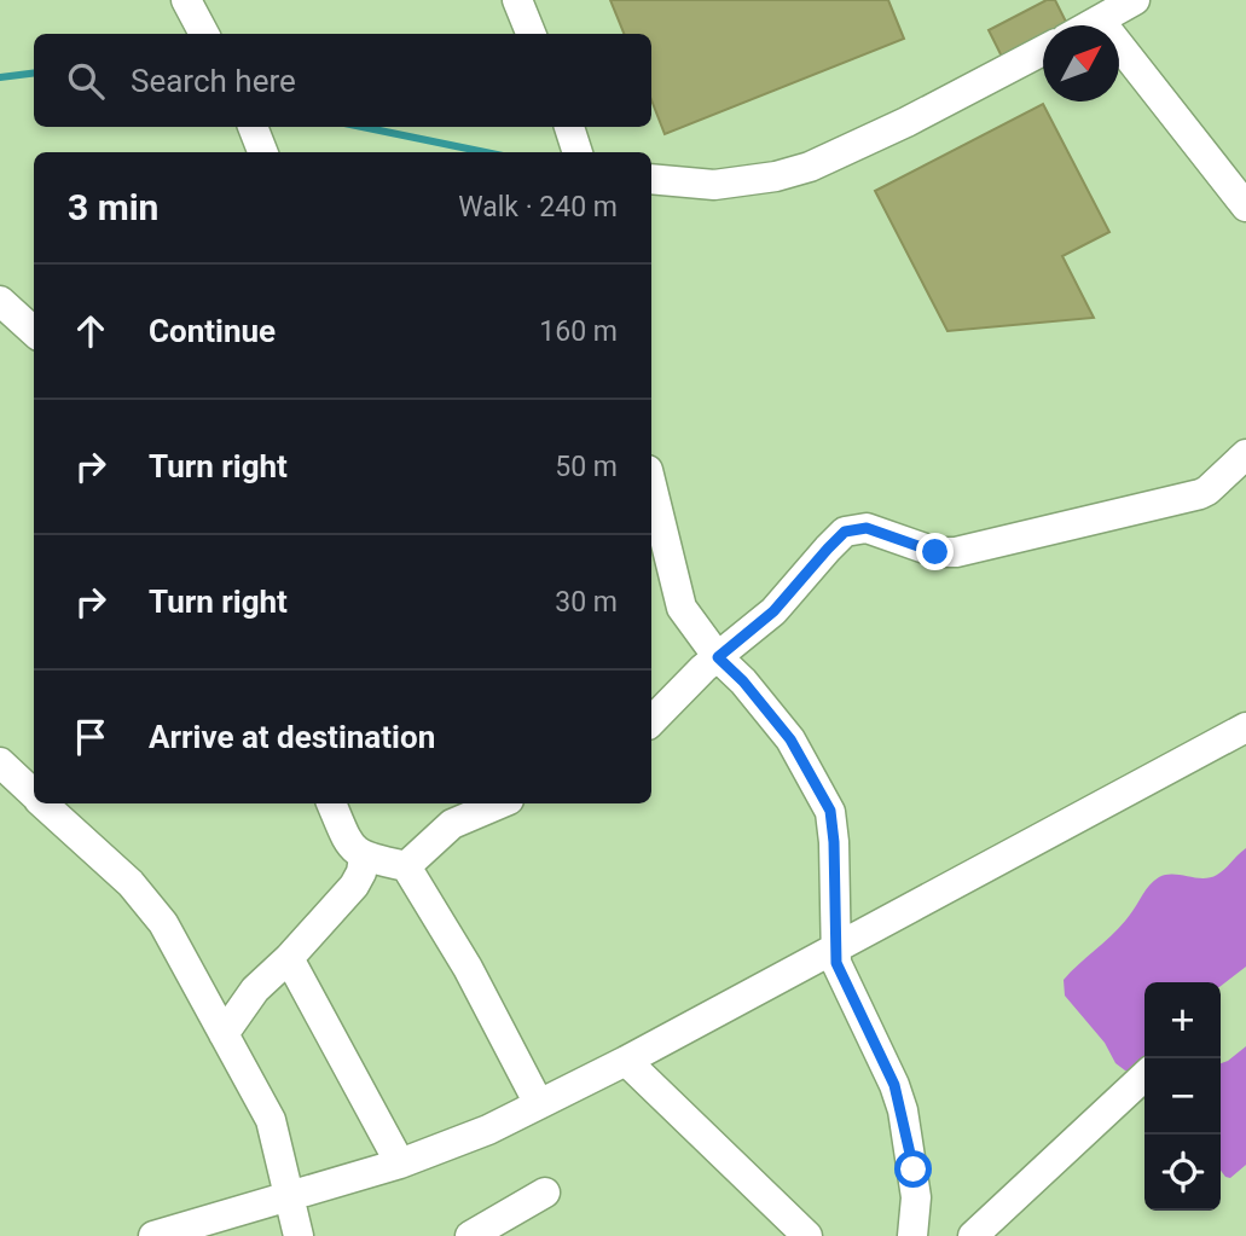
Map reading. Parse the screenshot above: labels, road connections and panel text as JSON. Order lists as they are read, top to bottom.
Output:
{
  "north": "top right",
  "page": {
    "search": "Search here",
    "heading": ["3 min", "Walk · 240 m"],
    "list": [
      ["Continue", "160 m"],
      ["Turn right", "50 m"],
      ["Turn right", "30 m"],
      "Arrive at destination"
    ],
    "map_buttons": ["+", "−"]
  }
}
